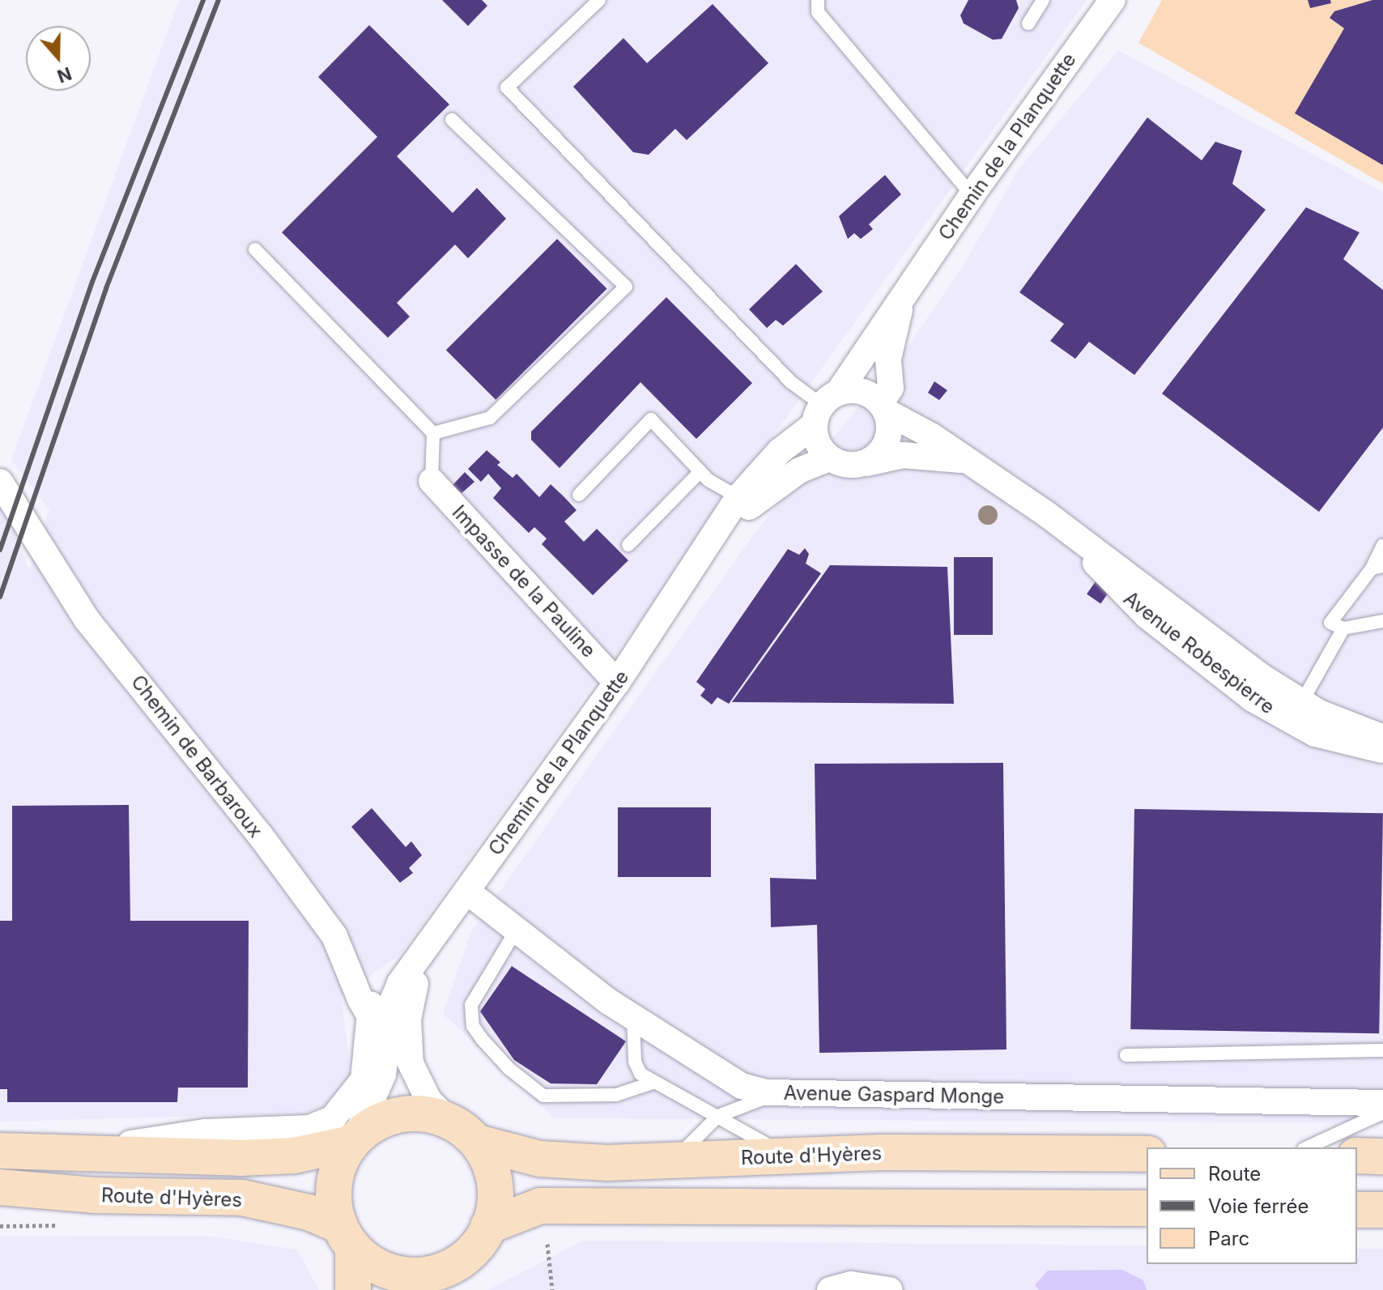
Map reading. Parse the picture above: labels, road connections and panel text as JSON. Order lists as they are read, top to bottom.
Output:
{
  "streets": {
    "main road": ["Route d'Hyères"],
    "street": [
      "Chemin de la Planquette",
      "Impasse de la Pauline",
      "Avenue Robespierre",
      "Chemin de Barbaroux",
      "Avenue Gaspard Monge"
    ]
  },
  "crossings": [
    ["Chemin de la Planquette", "Impasse de la Pauline"],
    ["Chemin de la Planquette", "Avenue Robespierre"],
    ["Chemin de la Planquette", "Chemin de Barbaroux"],
    ["Chemin de la Planquette", "Avenue Gaspard Monge"],
    ["Chemin de la Planquette", "Route d'Hyères"]
  ],
  "legend": ["Route", "Voie ferrée", "Parc"],
  "north": "bottom"
}
